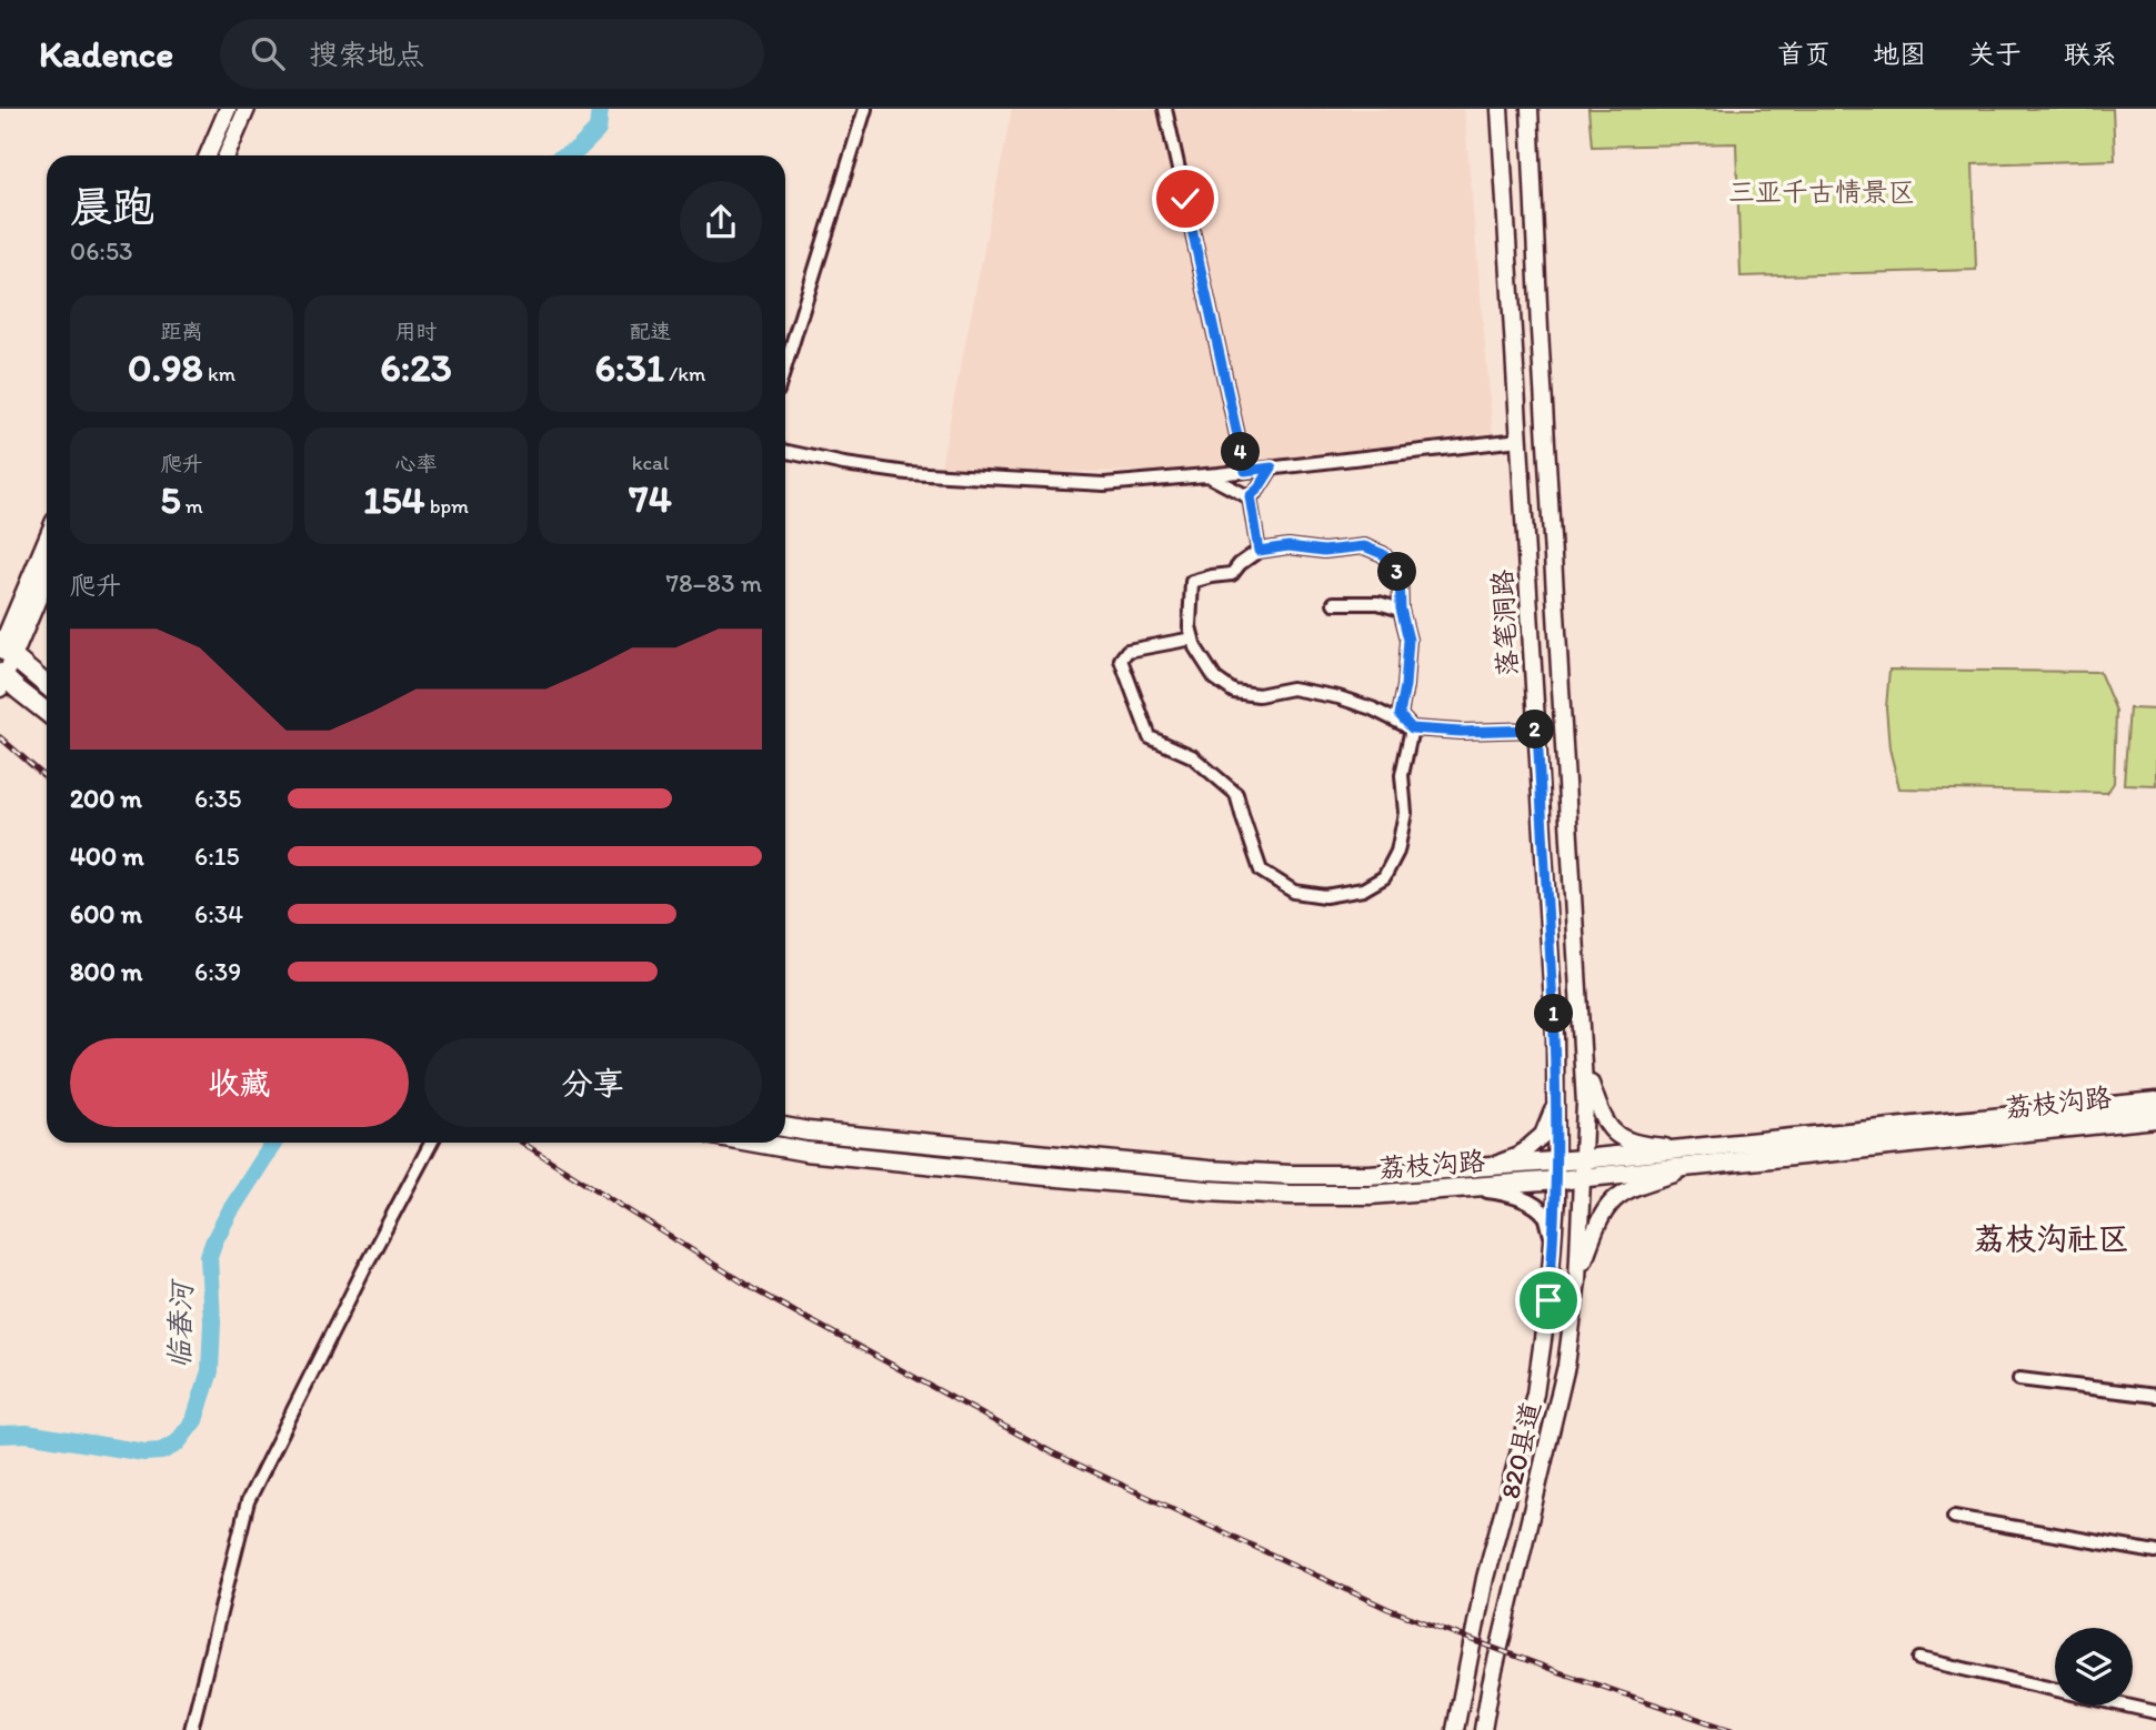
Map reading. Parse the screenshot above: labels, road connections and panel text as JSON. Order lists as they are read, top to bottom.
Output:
{
  "streets": {
    "main road": ["落笔洞路", "荔枝沟路", "820县道"]
  },
  "crossings": [
    ["落笔洞路", "荔枝沟路"],
    ["落笔洞路", "820县道"],
    ["荔枝沟路", "820县道"]
  ],
  "districts": ["荔枝沟社区"],
  "water": ["临春河"],
  "parks": ["三亚千古情景区"],
  "page": {
    "header": "Kadence",
    "search": "搜索地点",
    "nav": [
      "首页",
      "地图",
      "关于",
      "联系"
    ],
    "heading": ["晨跑", "06:53"],
    "stats": [
      ["距离", "0.98 km"],
      ["用时", "6:23"],
      ["配速", "6:31 /km"],
      ["爬升", "5 m"],
      ["心率", "154 bpm"],
      ["kcal", "74"]
    ],
    "pins": [
      "4",
      "3",
      "2",
      "1"
    ],
    "chart": ["爬升", "78–83 m"],
    "list": [
      {
        "name": "200 m",
        "note": "6:35"
      },
      {
        "name": "400 m",
        "note": "6:15"
      },
      {
        "name": "600 m",
        "note": "6:34"
      },
      {
        "name": "800 m",
        "note": "6:39"
      }
    ],
    "buttons": ["收藏", "分享"]
  }
}
